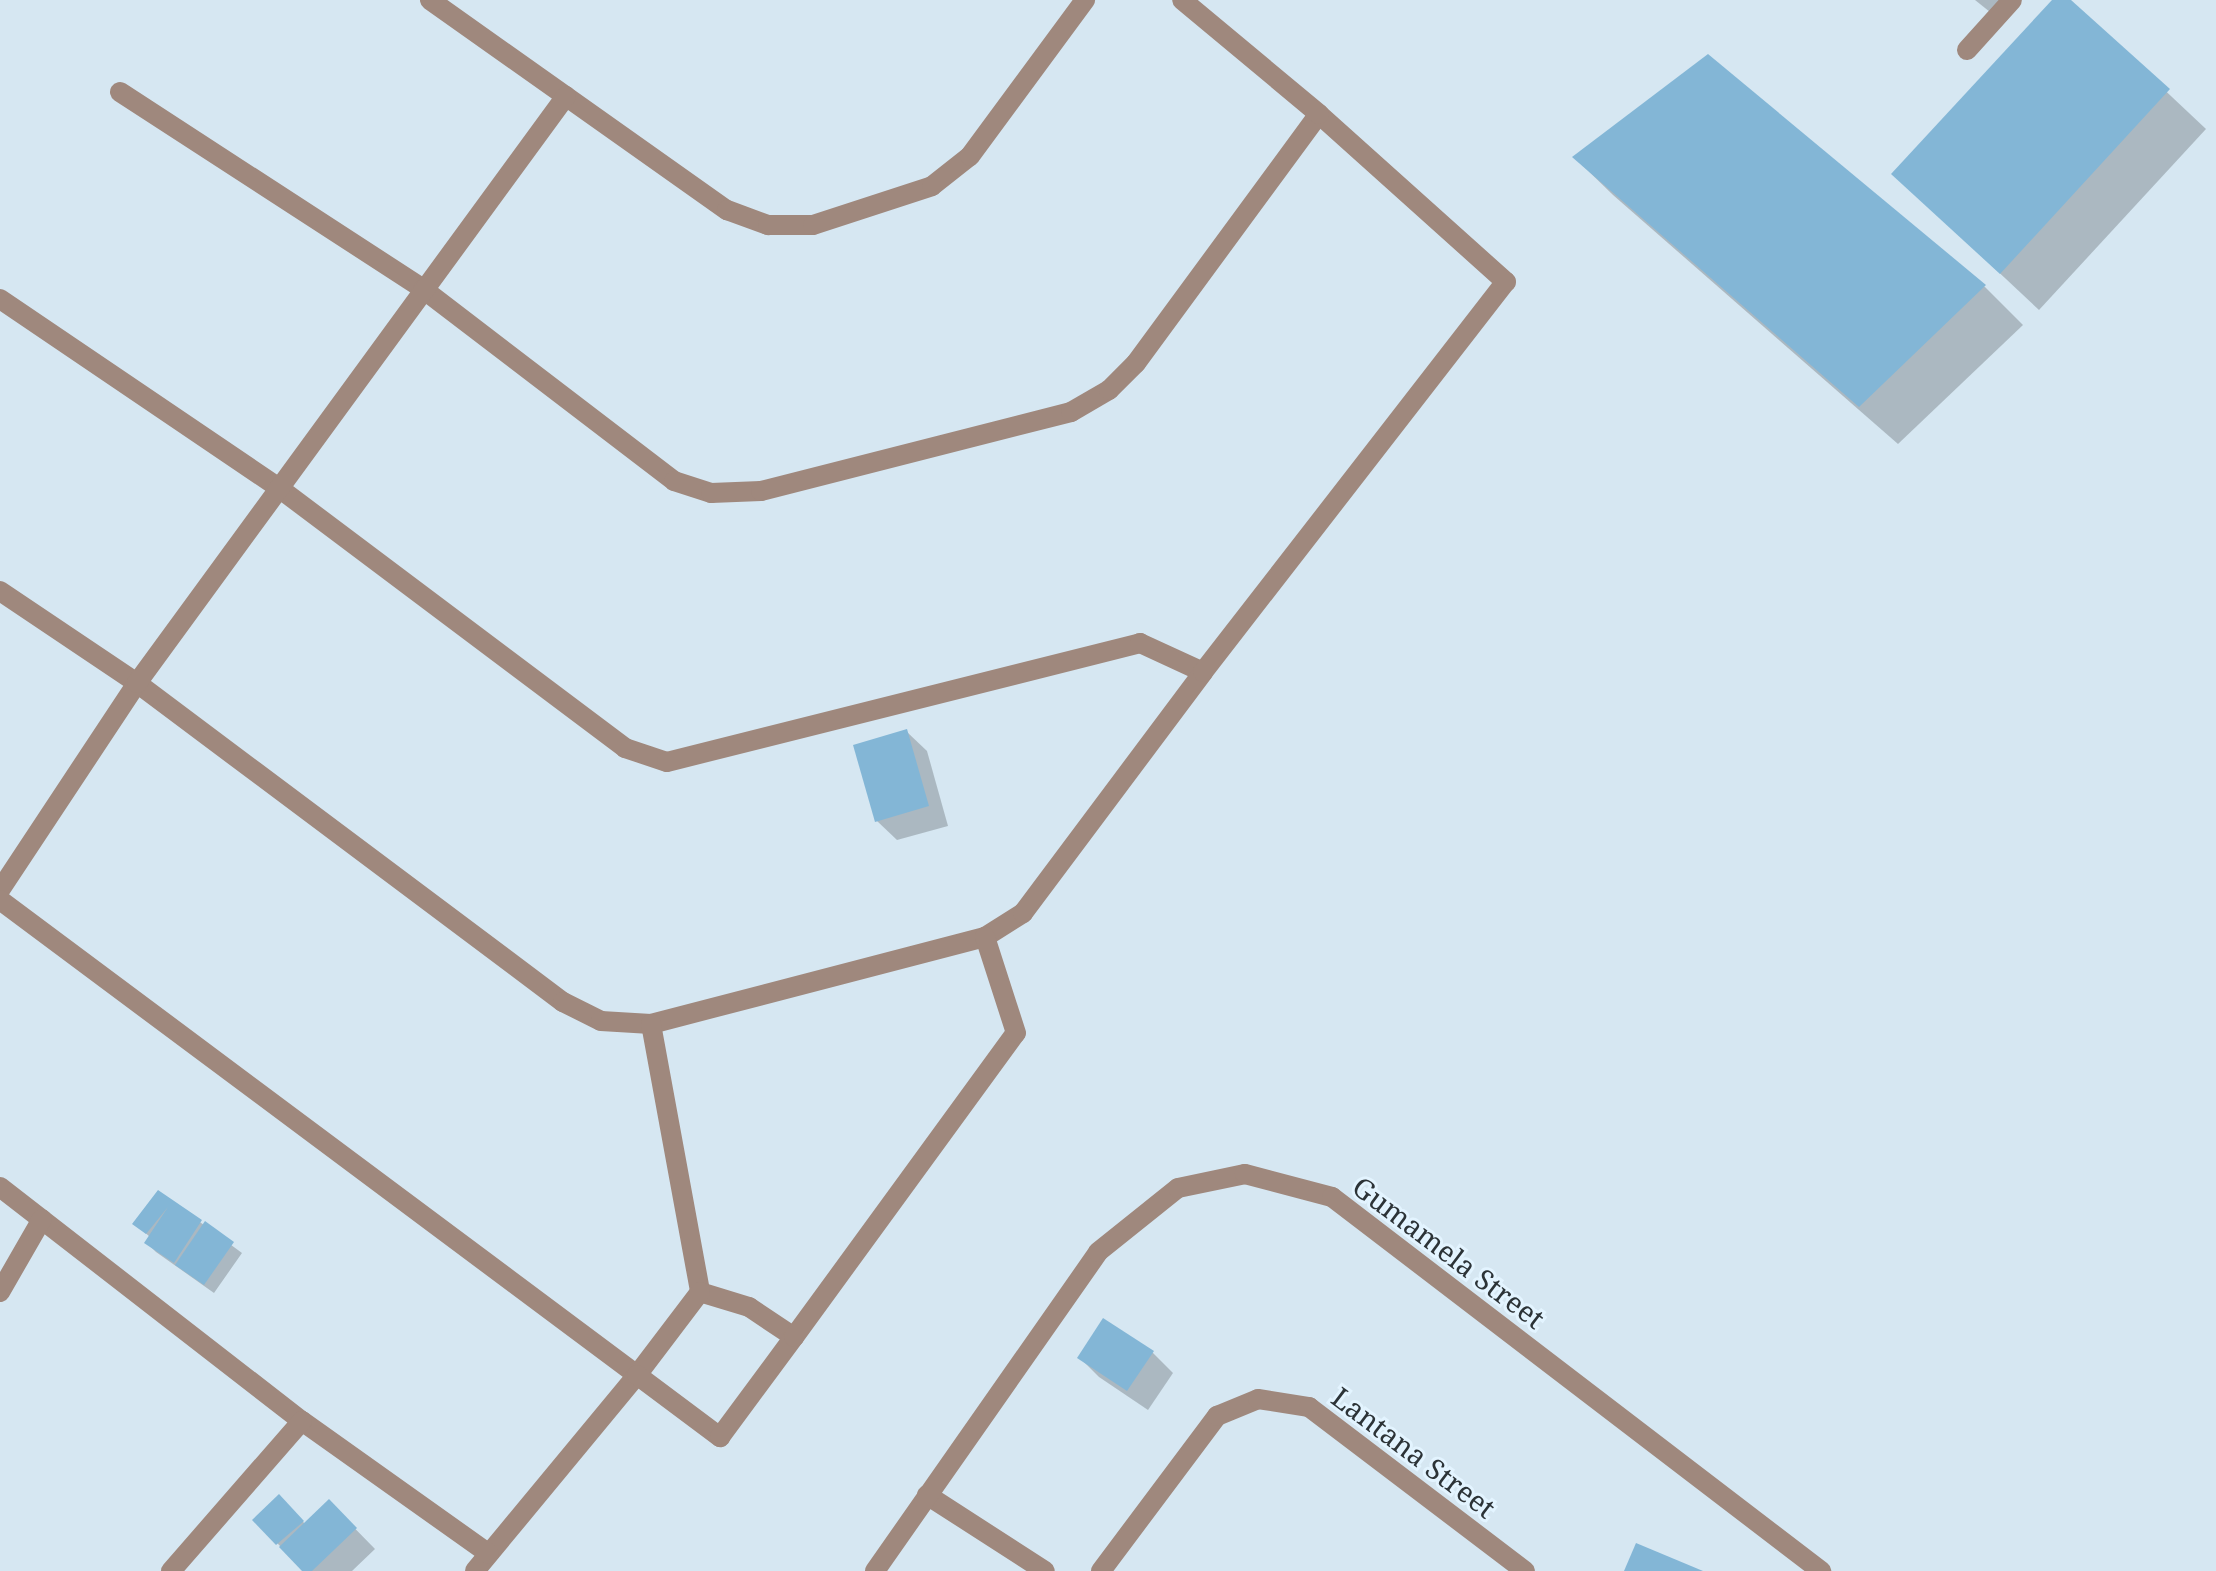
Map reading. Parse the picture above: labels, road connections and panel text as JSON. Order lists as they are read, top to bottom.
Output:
{
  "streets": {
    "street": ["Gumamela Street", "Lantana Street"]
  }
}
